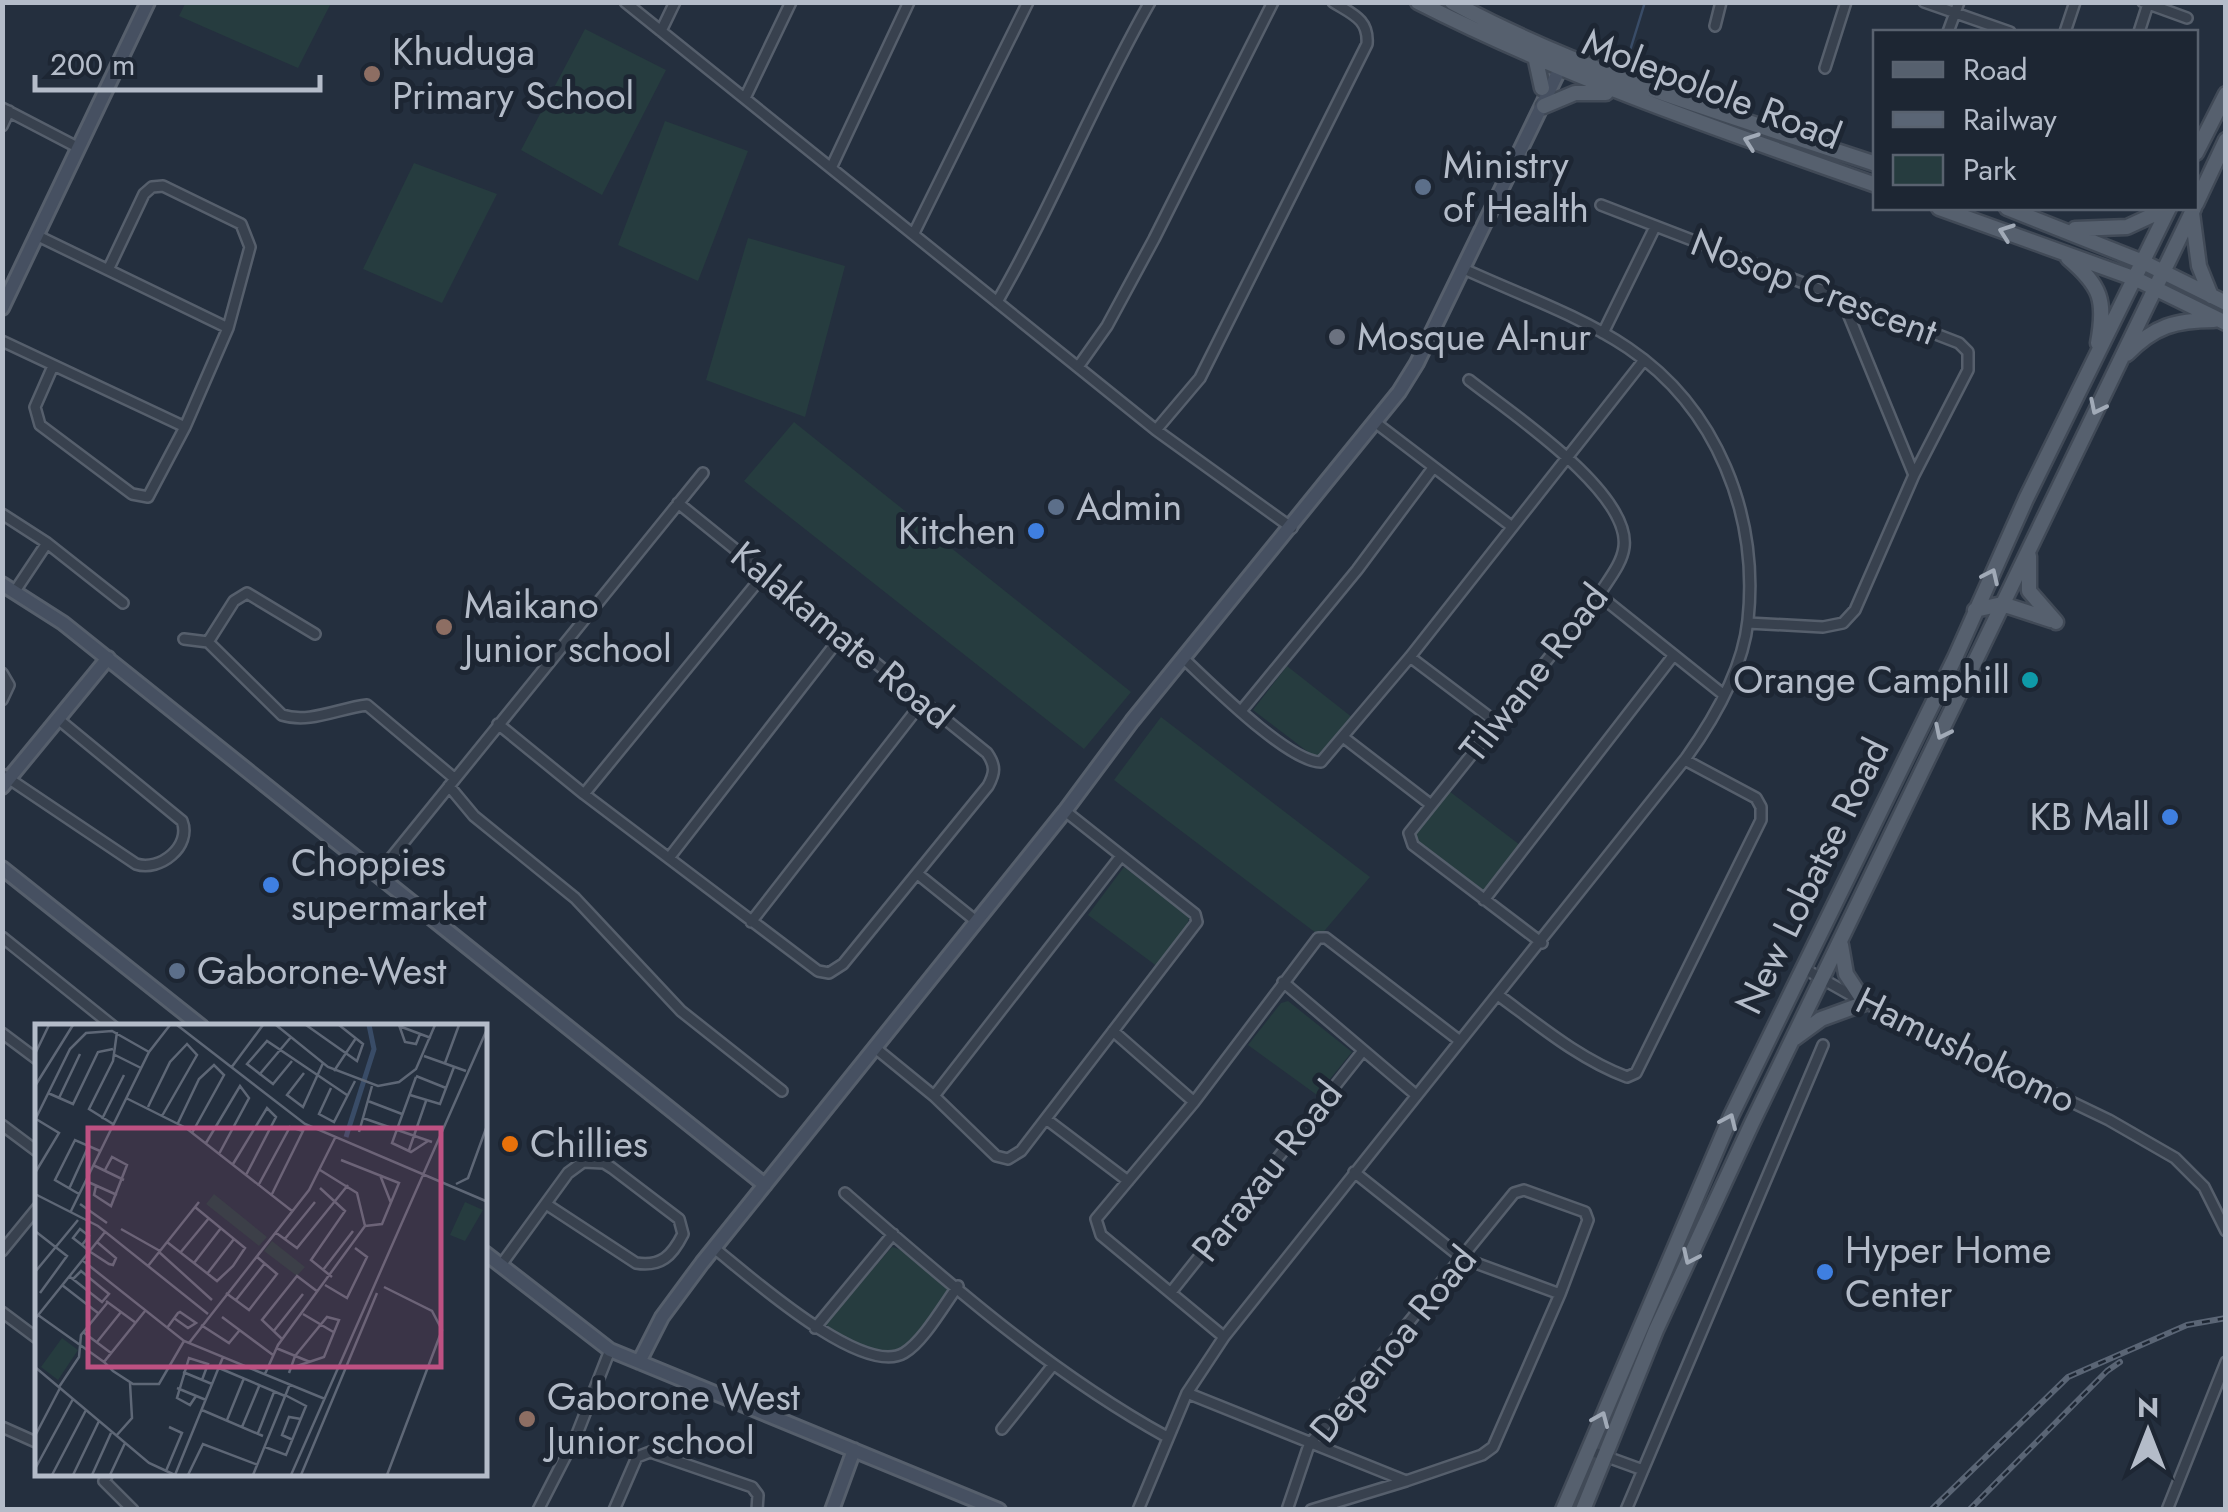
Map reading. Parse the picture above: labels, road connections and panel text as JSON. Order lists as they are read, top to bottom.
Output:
{
  "streets": {
    "main road": ["Molepolole Road", "New Lobatse Road"],
    "street": [
      "Nosop Crescent",
      "Kalakamate Road",
      "Tilwane Road",
      "Hamushokomo",
      "Paraxau Road",
      "Depenoa Road"
    ]
  },
  "crossings": [
    ["New Lobatse Road", "Hamushokomo"]
  ],
  "places": [
    "Khuduga Primary School",
    "Ministry of Health",
    "Mosque Al-nur",
    "Admin",
    "Kitchen",
    "Maikano Junior school",
    "Orange Camphill",
    "KB Mall",
    "Choppies supermarket",
    "Gaborone-West",
    "Chillies",
    "Hyper Home Center",
    "Gaborone West Junior school"
  ],
  "legend": ["Road", "Railway", "Park"],
  "scale_bar": "200 m",
  "north": "top"
}
